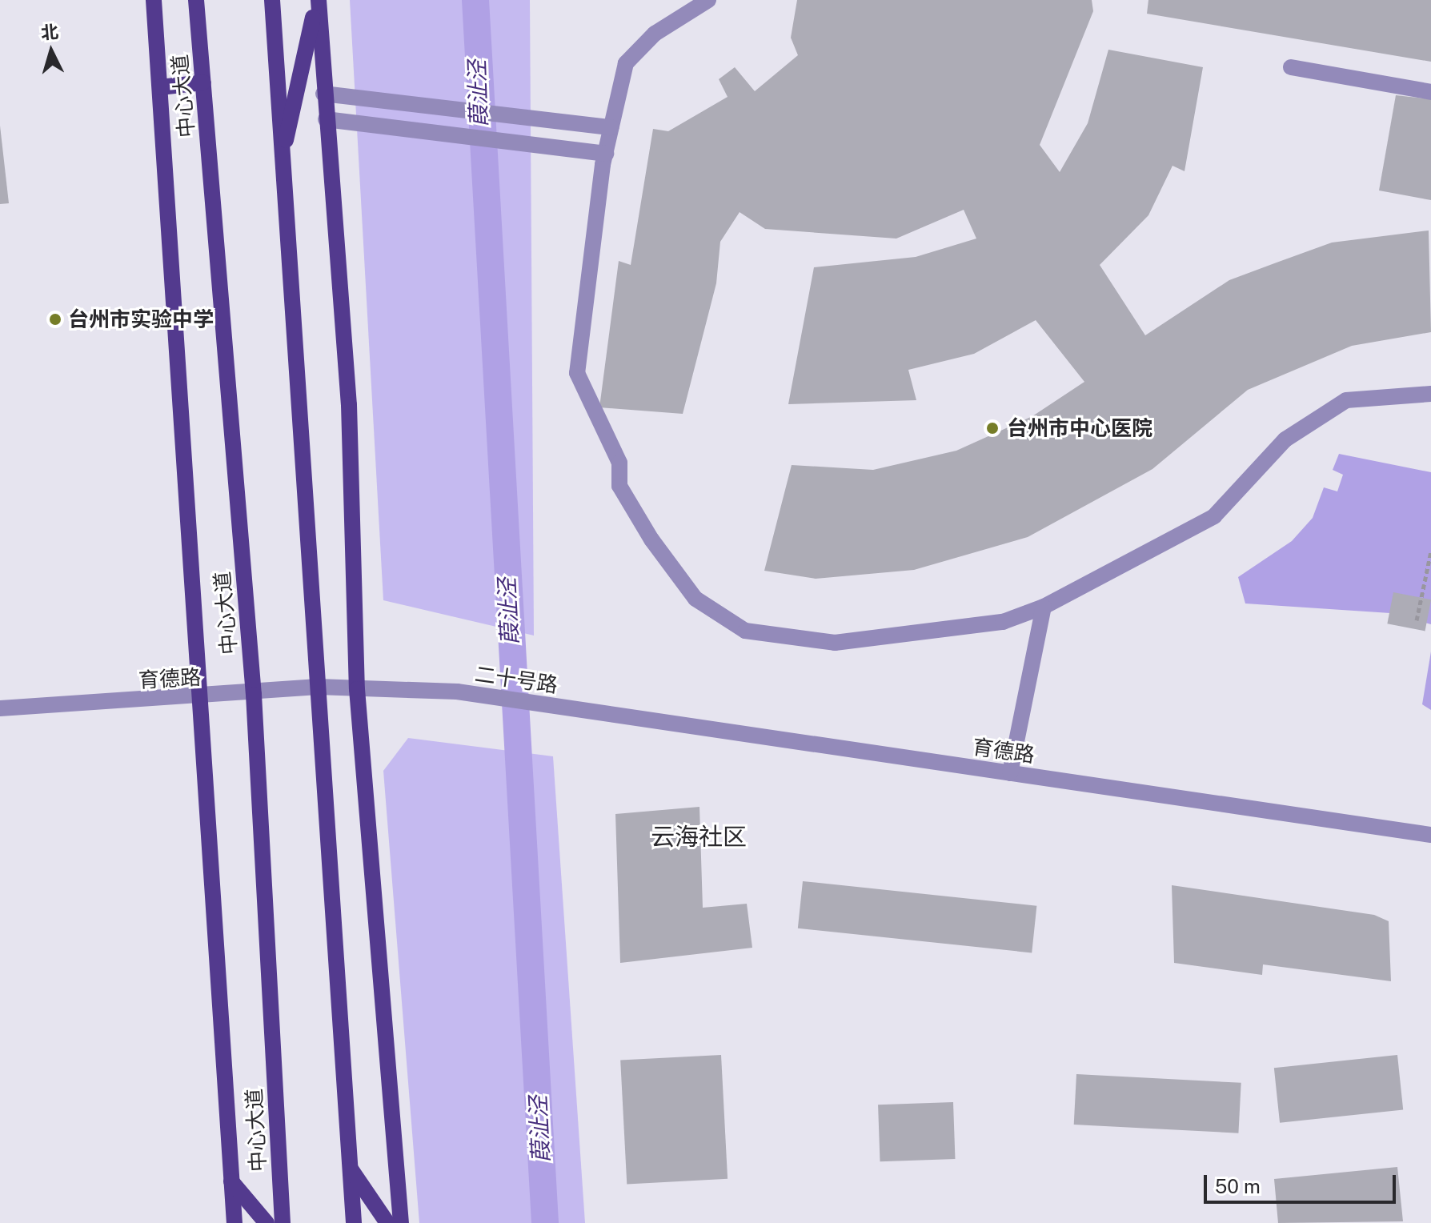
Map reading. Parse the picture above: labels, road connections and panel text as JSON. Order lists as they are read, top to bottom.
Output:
{
  "streets": {
    "main road": ["中心大道"],
    "street": ["育德路", "二十号路"]
  },
  "crossings": [
    ["中心大道", "育德路"],
    ["育德路", "二十号路"]
  ],
  "districts": ["云海社区"],
  "water": ["葭沚泾"],
  "places": ["台州市实验中学", "台州市中心医院"],
  "scale_bar": "50 m",
  "north": "top"
}
